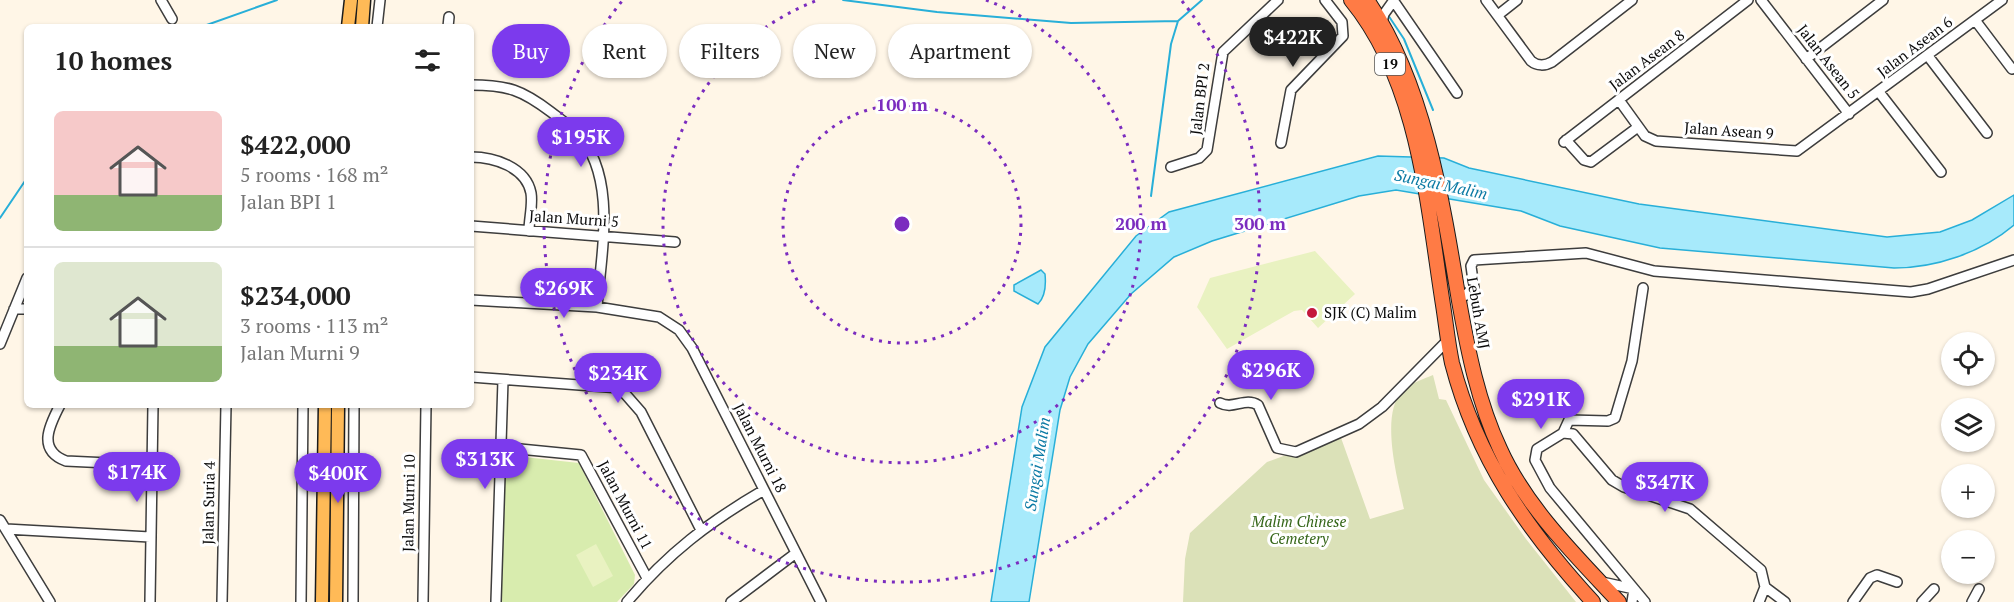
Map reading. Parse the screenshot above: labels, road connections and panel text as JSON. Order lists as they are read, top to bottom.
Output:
{
  "streets": {
    "highway": ["19", "Lebuh AMJ"],
    "street": [
      "Jalan Asean 6",
      "Jalan Asean 8",
      "Jalan Asean 5",
      "Jalan BPI 2",
      "Jalan Asean 9",
      "Jalan Murni 5",
      "Jalan Murni 18",
      "Jalan Suria 4",
      "Jalan Murni 10",
      "Jalan Murni 11"
    ]
  },
  "crossings": [
    ["Jalan Asean 6", "Jalan Asean 5"],
    ["Jalan Asean 6", "Jalan Asean 9"],
    ["Jalan Asean 8", "Jalan Asean 9"],
    ["Jalan Asean 5", "Jalan Asean 9"]
  ],
  "water": ["Sungai Malim"],
  "parks": ["Malim Chinese Cemetery"],
  "places": ["SJK (C) Malim"],
  "page": {
    "price": [
      "$422K",
      "$195K",
      "$269K",
      "$296K",
      "$234K",
      "$291K",
      "$313K",
      "$174K",
      "$400K",
      "$347K"
    ],
    "chip": [
      "Buy",
      "Rent",
      "Filters",
      "New",
      "Apartment"
    ],
    "heading": "10 homes",
    "list": [
      {
        "name": "$422,000",
        "note": "5 rooms · 168 m² · Jalan BPI 1"
      },
      {
        "name": "$234,000",
        "note": "3 rooms · 113 m² · Jalan Murni 9"
      }
    ],
    "map_buttons": ["+", "−"]
  },
  "rings": ["100 m", "200 m", "300 m"]
}
